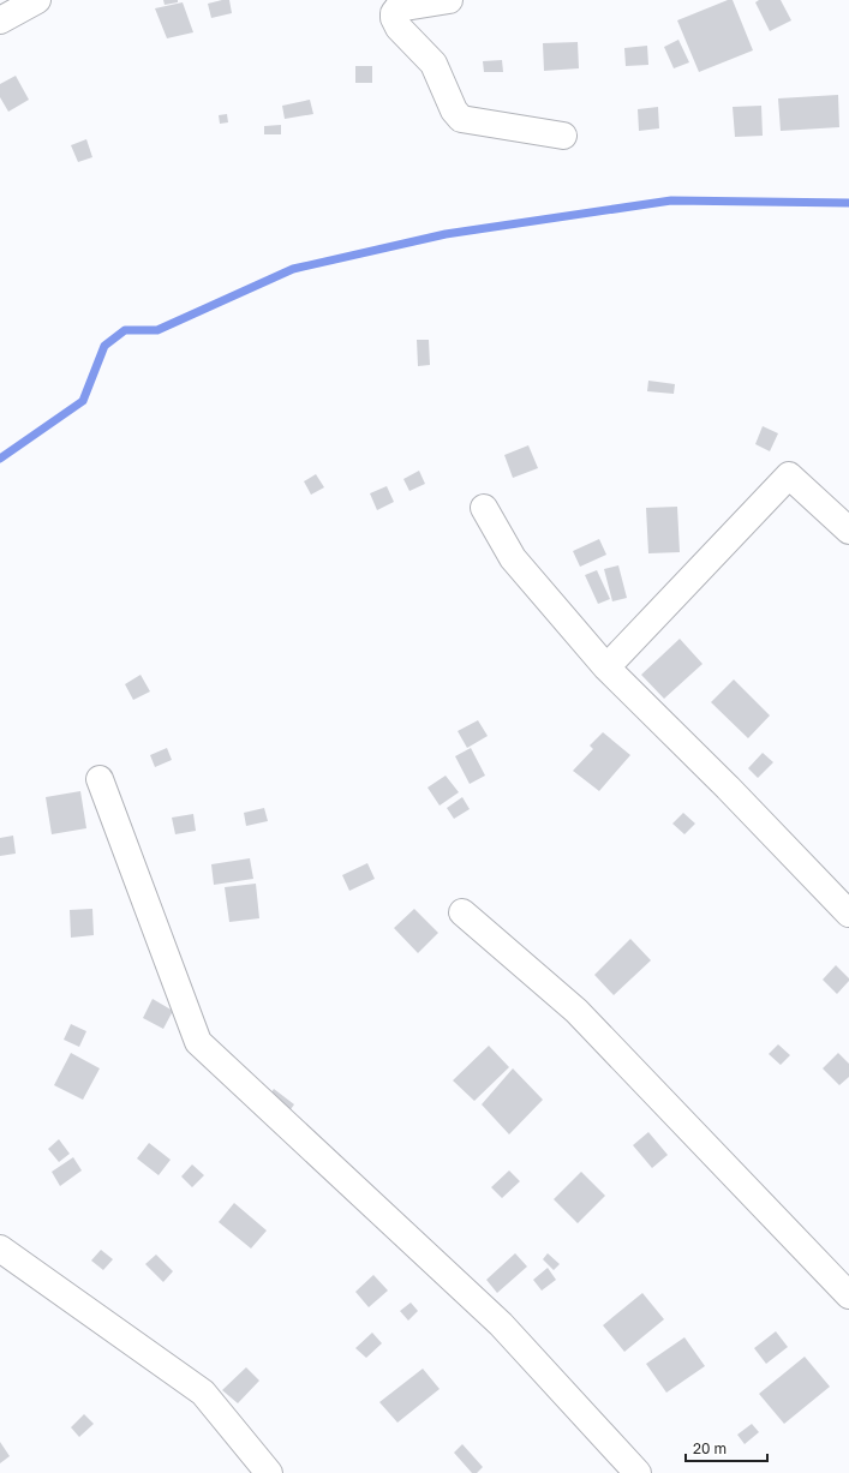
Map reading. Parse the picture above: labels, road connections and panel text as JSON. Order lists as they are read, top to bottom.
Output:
{
  "scale_bar": "20 m"
}
